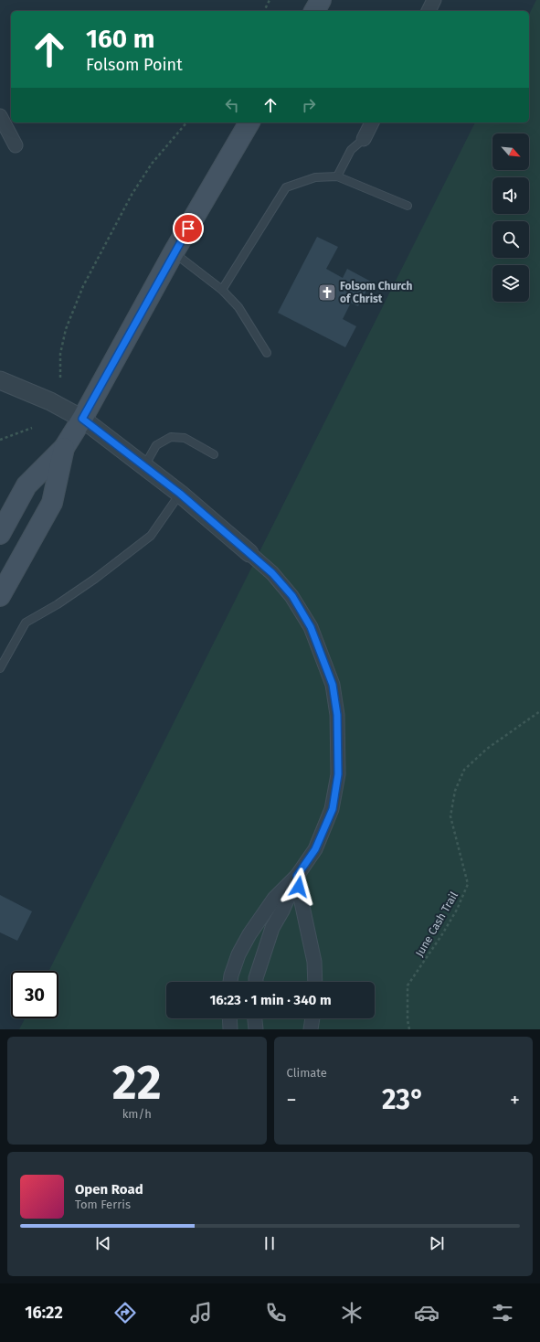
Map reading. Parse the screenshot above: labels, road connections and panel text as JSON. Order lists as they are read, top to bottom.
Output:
{
  "streets": {
    "path": ["June Cash Trail"]
  },
  "places": {
    "church": ["Folsom Church of Christ"]
  },
  "north": "bottom right",
  "page": {
    "turn": ["160 m", "Folsom Point"],
    "limit": "30",
    "trip": "16:23 · 1 min · 340 m",
    "tile": [
      ["22", "km/h"],
      "Climate"
    ],
    "heat": ["−", "23°", "+"],
    "song": ["Open Road", "Tom Ferris"],
    "tabs": "16:22"
  }
}
